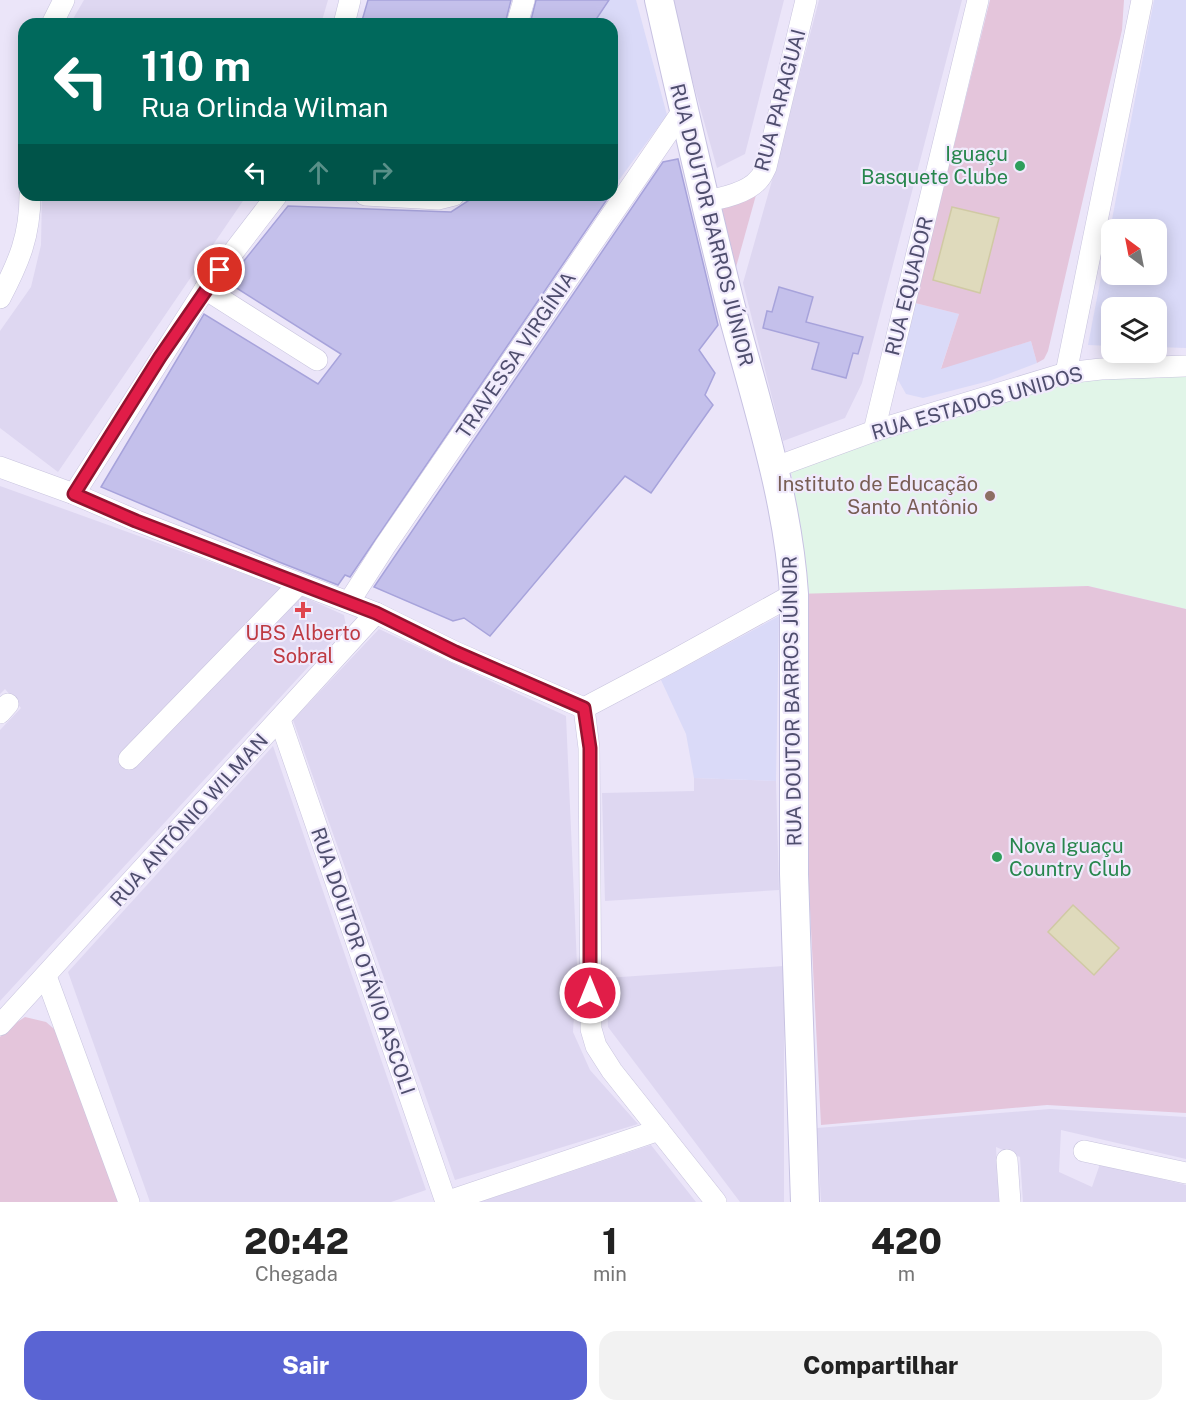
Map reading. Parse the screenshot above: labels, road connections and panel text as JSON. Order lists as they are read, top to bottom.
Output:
{
  "streets": {
    "main road": ["RUA DOUTOR BARROS JÚNIOR"],
    "street": [
      "RUA PARAGUAI",
      "RUA EQUADOR",
      "TRAVESSA VIRGÍNIA",
      "RUA ESTADOS UNIDOS",
      "RUA ANTÔNIO WILMAN",
      "RUA DOUTOR OTÁVIO ASCOLI"
    ]
  },
  "crossings": [
    ["RUA PARAGUAI", "RUA DOUTOR BARROS JÚNIOR"],
    ["RUA DOUTOR BARROS JÚNIOR", "TRAVESSA VIRGÍNIA"],
    ["RUA DOUTOR BARROS JÚNIOR", "RUA ESTADOS UNIDOS"],
    ["RUA EQUADOR", "RUA ESTADOS UNIDOS"],
    ["RUA ANTÔNIO WILMAN", "RUA DOUTOR OTÁVIO ASCOLI"]
  ],
  "places": {
    "other": ["Iguaçu Basquete Clube", "Instituto de Educação Santo Antônio", "Nova Iguaçu Country Club"],
    "health": ["UBS Alberto Sobral"]
  },
  "north": "top left",
  "page": {
    "turn": ["110 m", "Rua Orlinda Wilman"],
    "eta": [
      "20:42",
      "Chegada",
      "1",
      "min",
      "420",
      "m"
    ],
    "buttons": ["Sair", "Compartilhar"]
  }
}
